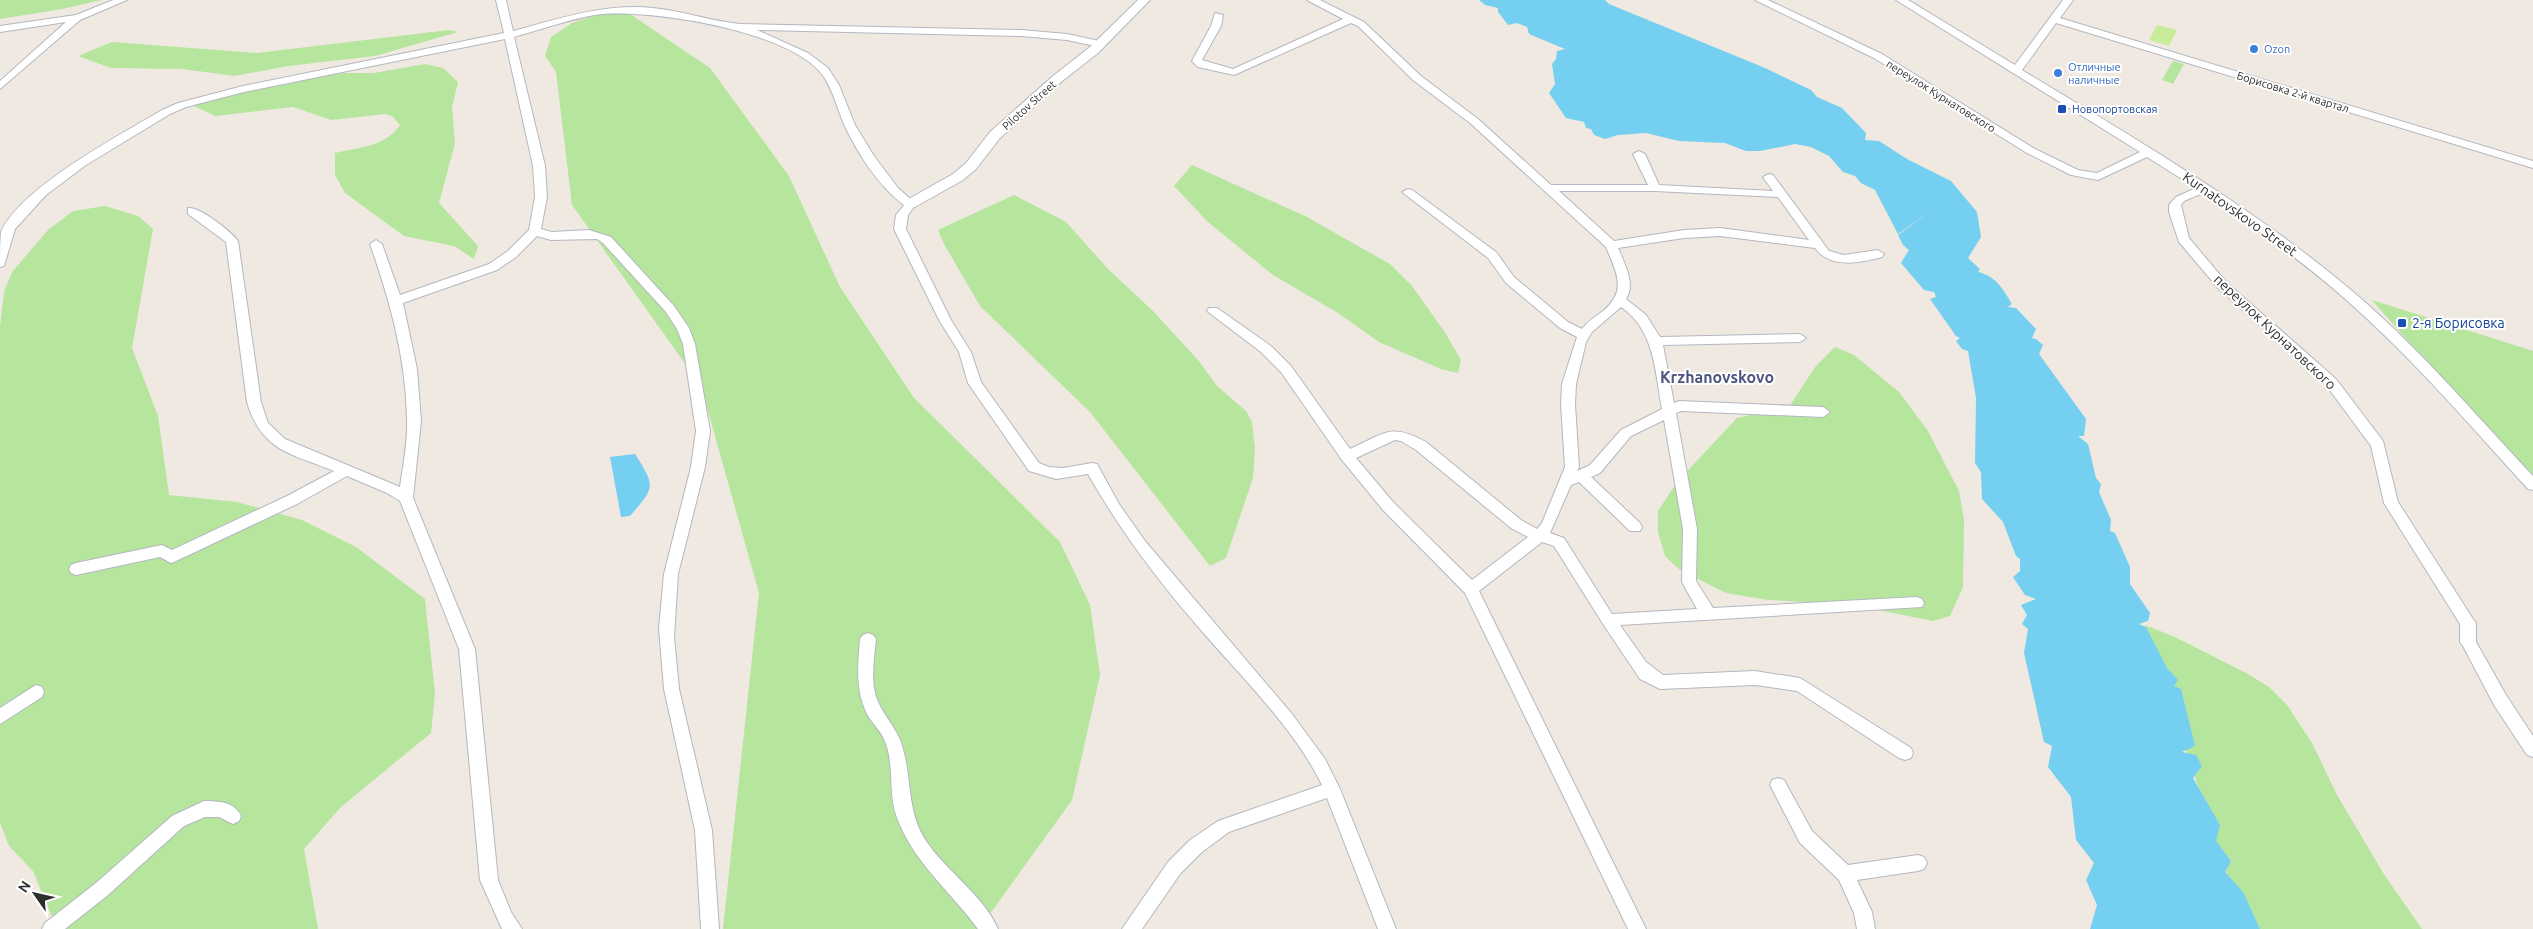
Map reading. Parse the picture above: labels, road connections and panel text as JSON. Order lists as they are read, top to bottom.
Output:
{
  "streets": {
    "street": [
      "Борисовка 2-й квартал",
      "переулок Курнатовского",
      "Pilotov Street",
      "Kurnatovskovo Street"
    ]
  },
  "crossings": [
    ["переулок Курнатовского", "Kurnatovskovo Street"]
  ],
  "districts": ["Krzhanovskovo"],
  "places": {
    "other": ["Ozon", "Отличные наличные"],
    "transit": ["Новопортовская", "2-я Борисовка"]
  },
  "north": "top left"
}
